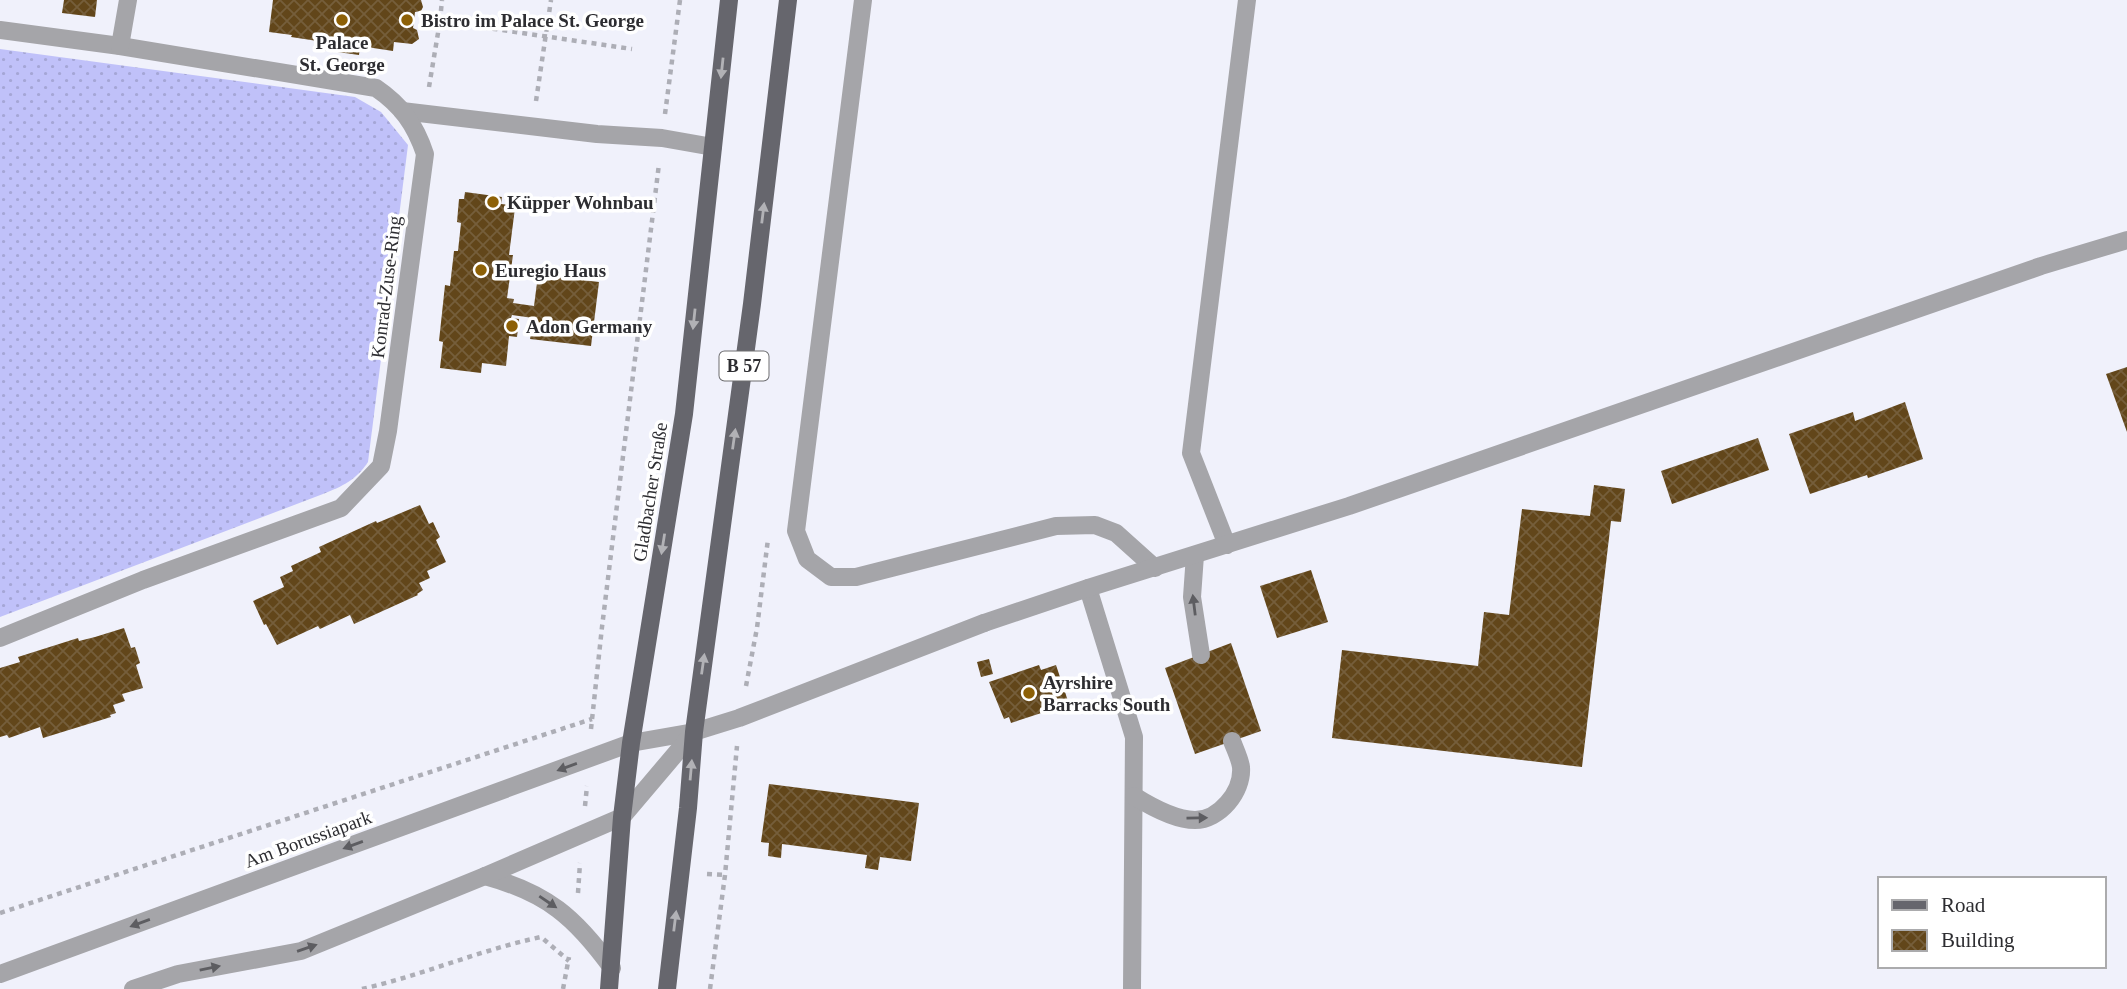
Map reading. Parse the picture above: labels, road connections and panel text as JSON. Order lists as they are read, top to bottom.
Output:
{
  "streets": {
    "main road": ["B 57", "Gladbacher Straße"],
    "street": ["Konrad-Zuse-Ring", "Am Borussiapark"]
  },
  "crossings": [
    ["B 57", "Am Borussiapark"],
    ["Gladbacher Straße", "Am Borussiapark"]
  ],
  "places": [
    "Palace St. George",
    "Bistro im Palace St. George",
    "Küpper Wohnbau",
    "Euregio Haus",
    "Adon Germany",
    "Ayrshire Barracks South"
  ],
  "legend": ["Road", "Building"]
}
